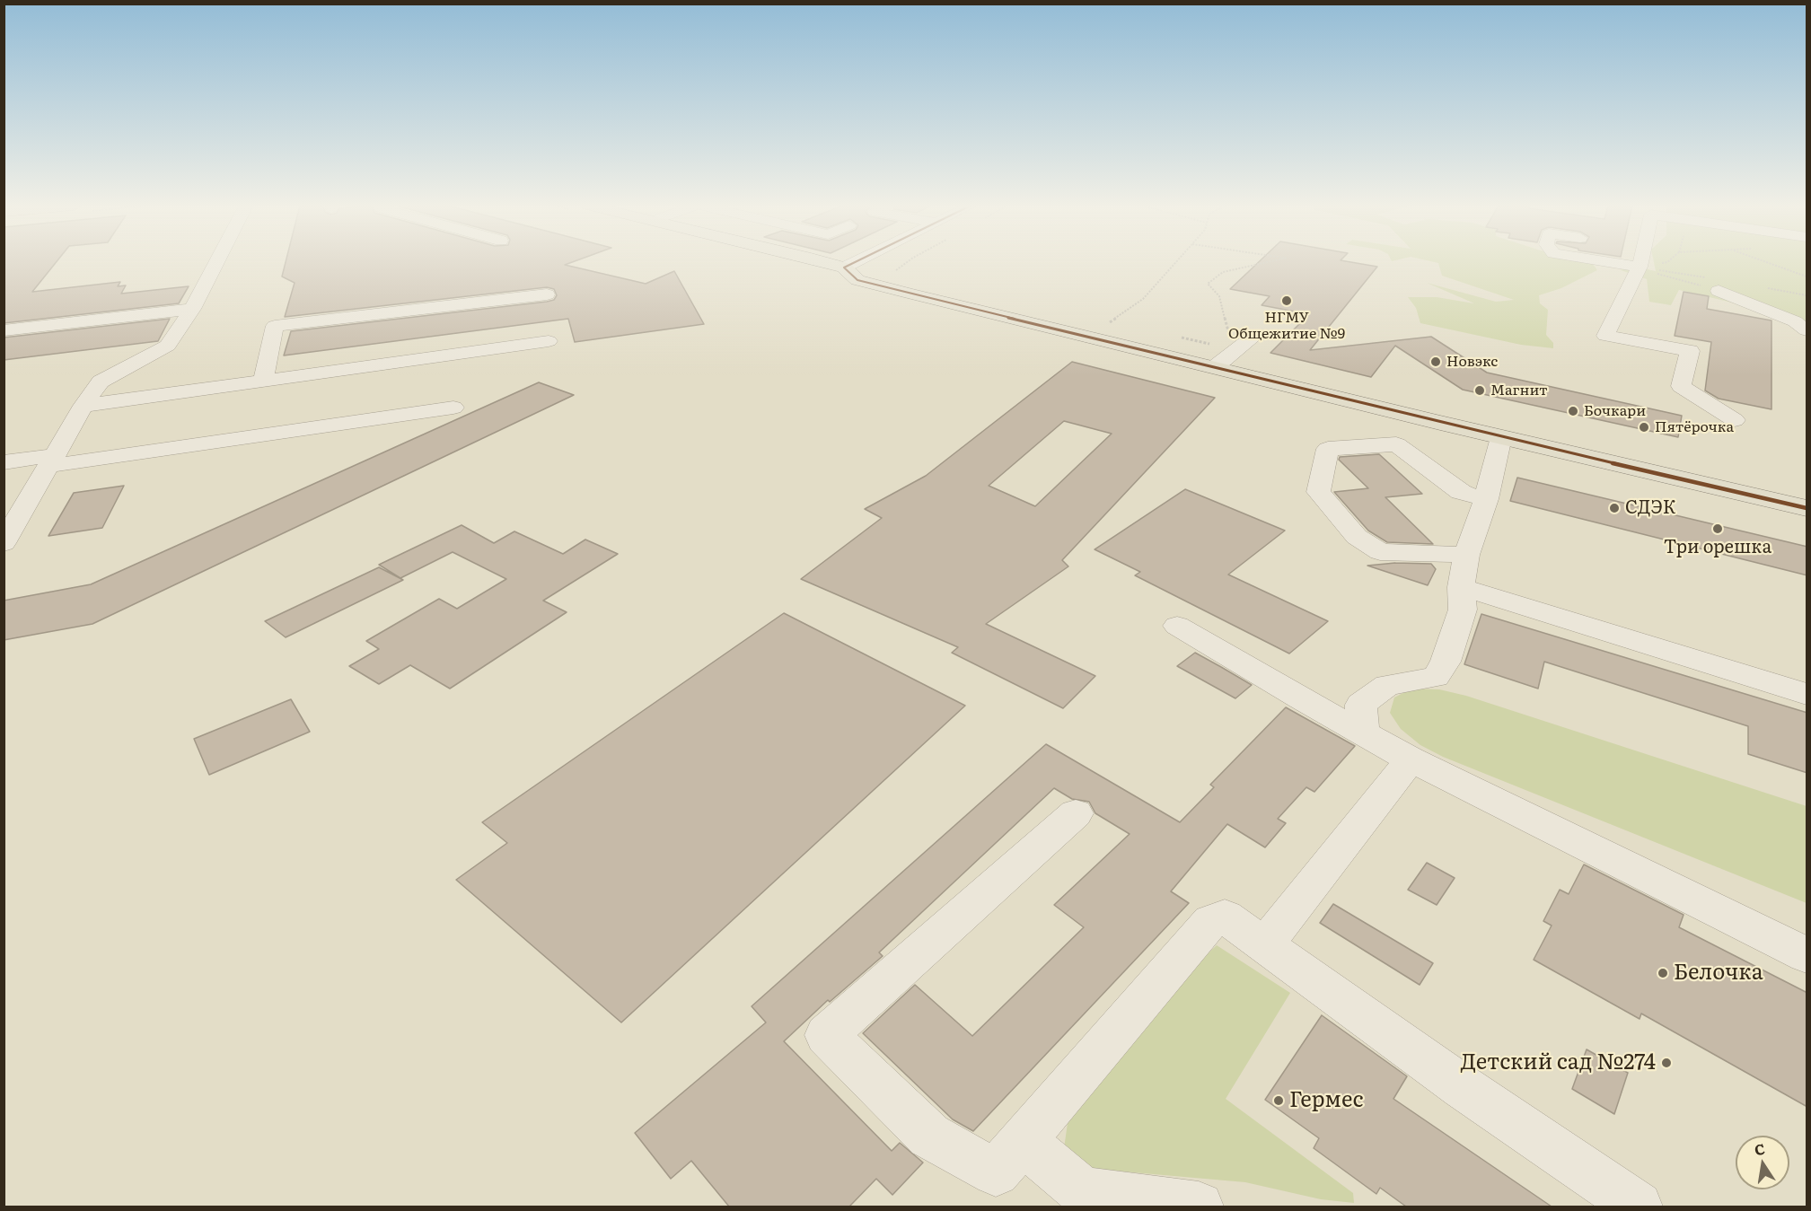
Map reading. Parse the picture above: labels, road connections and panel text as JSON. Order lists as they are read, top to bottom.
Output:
{
  "places": [
    "НГМУ Общежитие №9",
    "Новэкс",
    "Магнит",
    "Бочкари",
    "Пятёрочка",
    "СДЭК",
    "Три орешка",
    "Белочка",
    "Детский сад №274",
    "Гермес"
  ],
  "north": "top"
}
